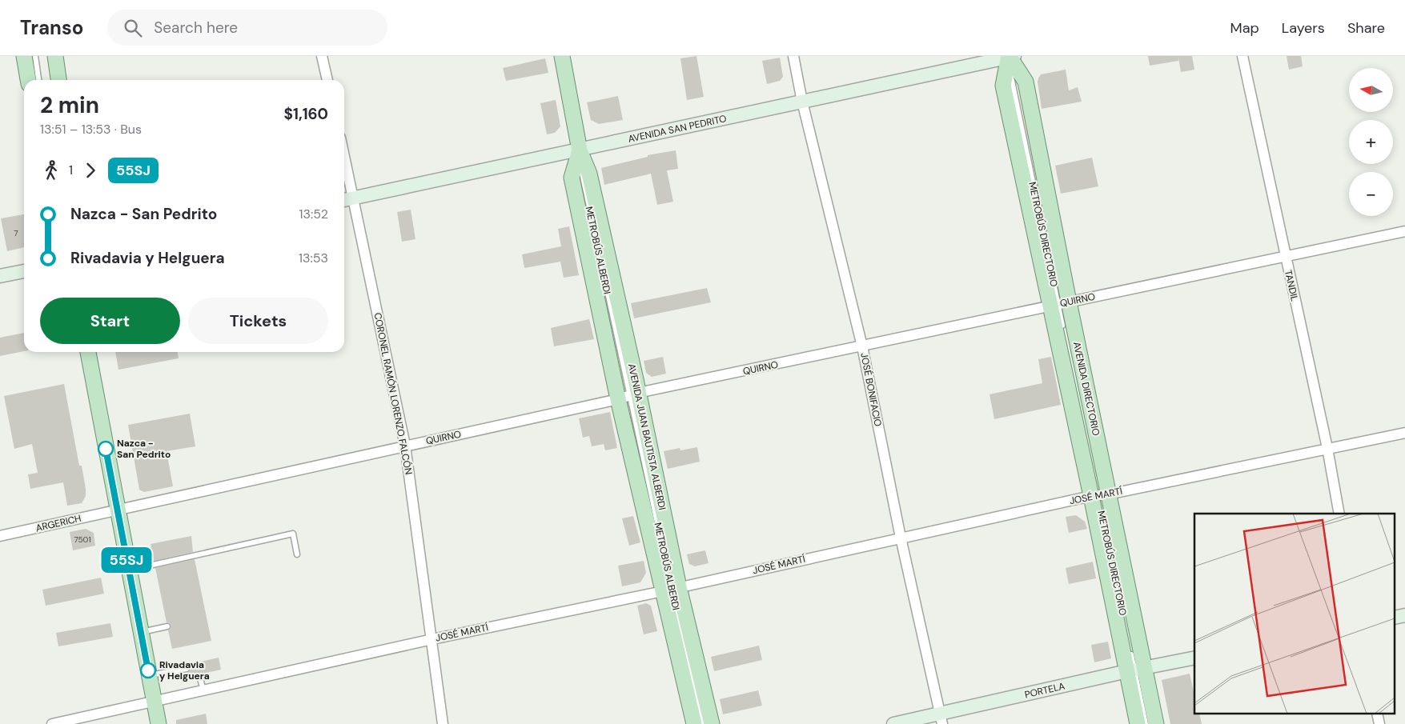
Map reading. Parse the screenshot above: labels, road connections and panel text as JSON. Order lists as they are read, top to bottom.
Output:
{
  "streets": {
    "main road": [
      "AVENIDA SAN PEDRITO",
      "AVENIDA DIRECTORIO",
      "AVENIDA JUAN BAUTISTA ALBERDI",
      "PORTELA"
    ],
    "street": [
      "TANDIL",
      "QUIRNO",
      "JOSÉ BONIFACIO",
      "CORONEL RAMÓN LORENZO FALCÓN",
      "JOSÉ MARTÍ",
      "ARGERICH"
    ],
    "lane": ["METROBÚS ALBERDI"]
  },
  "crossings": [
    ["AVENIDA SAN PEDRITO", "AVENIDA DIRECTORIO"],
    ["AVENIDA SAN PEDRITO", "JOSÉ BONIFACIO"],
    ["AVENIDA SAN PEDRITO", "CORONEL RAMÓN LORENZO FALCÓN"],
    ["AVENIDA SAN PEDRITO", "AVENIDA JUAN BAUTISTA ALBERDI"],
    ["METROBÚS ALBERDI", "AVENIDA JUAN BAUTISTA ALBERDI"],
    ["METROBÚS ALBERDI", "JOSÉ MARTÍ"],
    ["TANDIL", "QUIRNO"],
    ["TANDIL", "JOSÉ MARTÍ"],
    ["QUIRNO", "AVENIDA DIRECTORIO"],
    ["QUIRNO", "JOSÉ BONIFACIO"],
    ["QUIRNO", "CORONEL RAMÓN LORENZO FALCÓN"],
    ["QUIRNO", "AVENIDA JUAN BAUTISTA ALBERDI"],
    ["QUIRNO", "ARGERICH"],
    ["AVENIDA DIRECTORIO", "JOSÉ MARTÍ"],
    ["AVENIDA DIRECTORIO", "PORTELA"],
    ["JOSÉ BONIFACIO", "JOSÉ MARTÍ"],
    ["JOSÉ BONIFACIO", "PORTELA"],
    ["CORONEL RAMÓN LORENZO FALCÓN", "JOSÉ MARTÍ"],
    ["AVENIDA JUAN BAUTISTA ALBERDI", "JOSÉ MARTÍ"]
  ],
  "places": ["Nazca - San Pedrito", "Rivadavia y Helguera"],
  "lines": ["bus line 55SJ"],
  "house_numbers": ["7", "7501"],
  "north": "left",
  "page": {
    "header": "Transo",
    "search": "Search here",
    "nav": ["Map", "Layers", "Share"],
    "on_map": "55SJ",
    "map_buttons": ["+", "−"],
    "heading": ["2 min", "13:51 – 13:53 · Bus", "$1,160"],
    "legs": ["1", "55SJ"],
    "list": [
      {
        "name": "Nazca - San Pedrito",
        "value": "13:52"
      },
      {
        "name": "Rivadavia y Helguera",
        "value": "13:53"
      }
    ],
    "buttons": ["Start", "Tickets"]
  }
}
